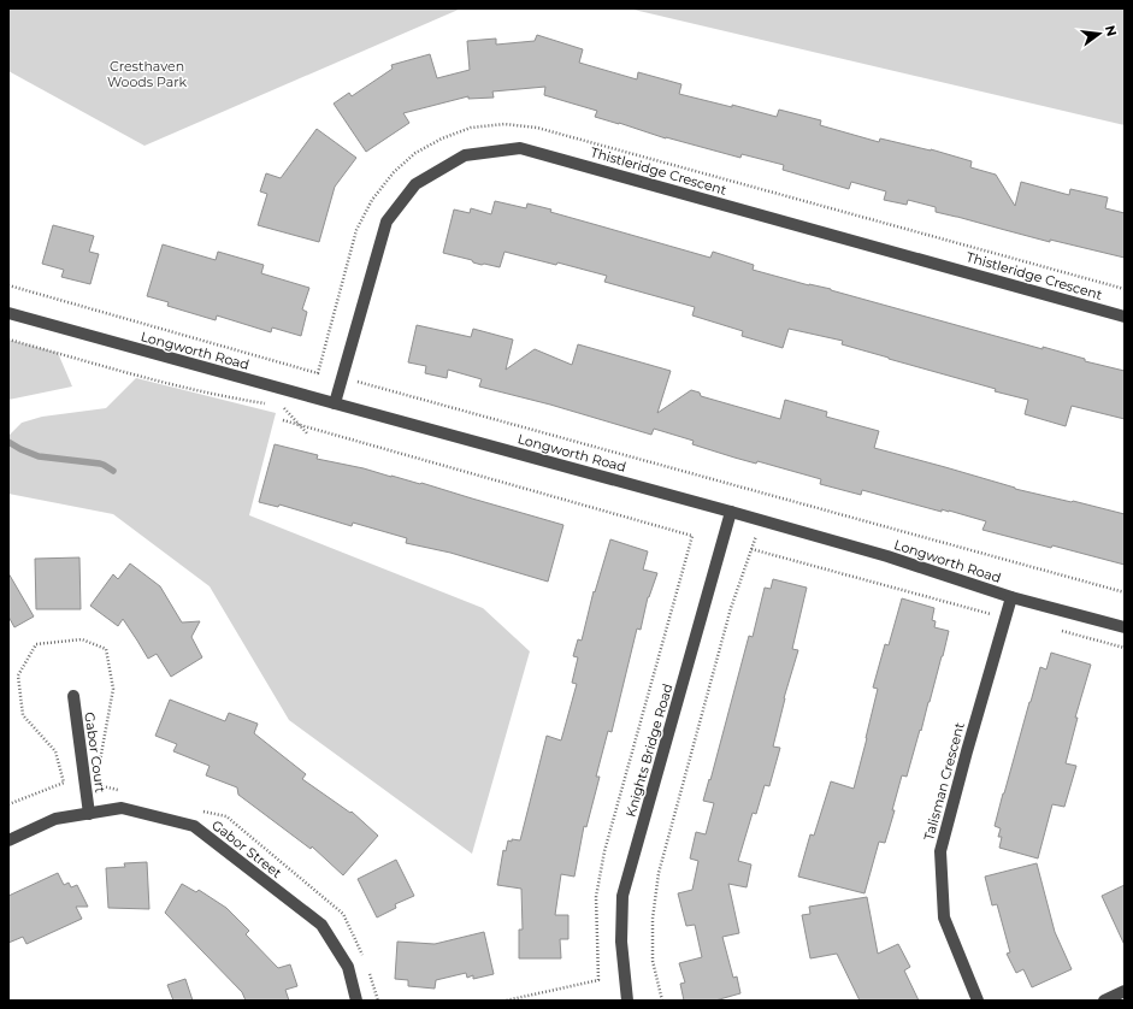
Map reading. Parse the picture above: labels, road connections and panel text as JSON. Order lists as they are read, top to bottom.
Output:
{
  "streets": {
    "street": [
      "Thistleridge Crescent",
      "Longworth Road",
      "Knights Bridge Road",
      "Gabor Court",
      "Talisman Crescent",
      "Gabor Street"
    ]
  },
  "crossings": [
    ["Thistleridge Crescent", "Longworth Road"],
    ["Longworth Road", "Knights Bridge Road"],
    ["Longworth Road", "Talisman Crescent"],
    ["Gabor Court", "Gabor Street"]
  ],
  "parks": ["Cresthaven Woods Park"],
  "north": "right"
}
